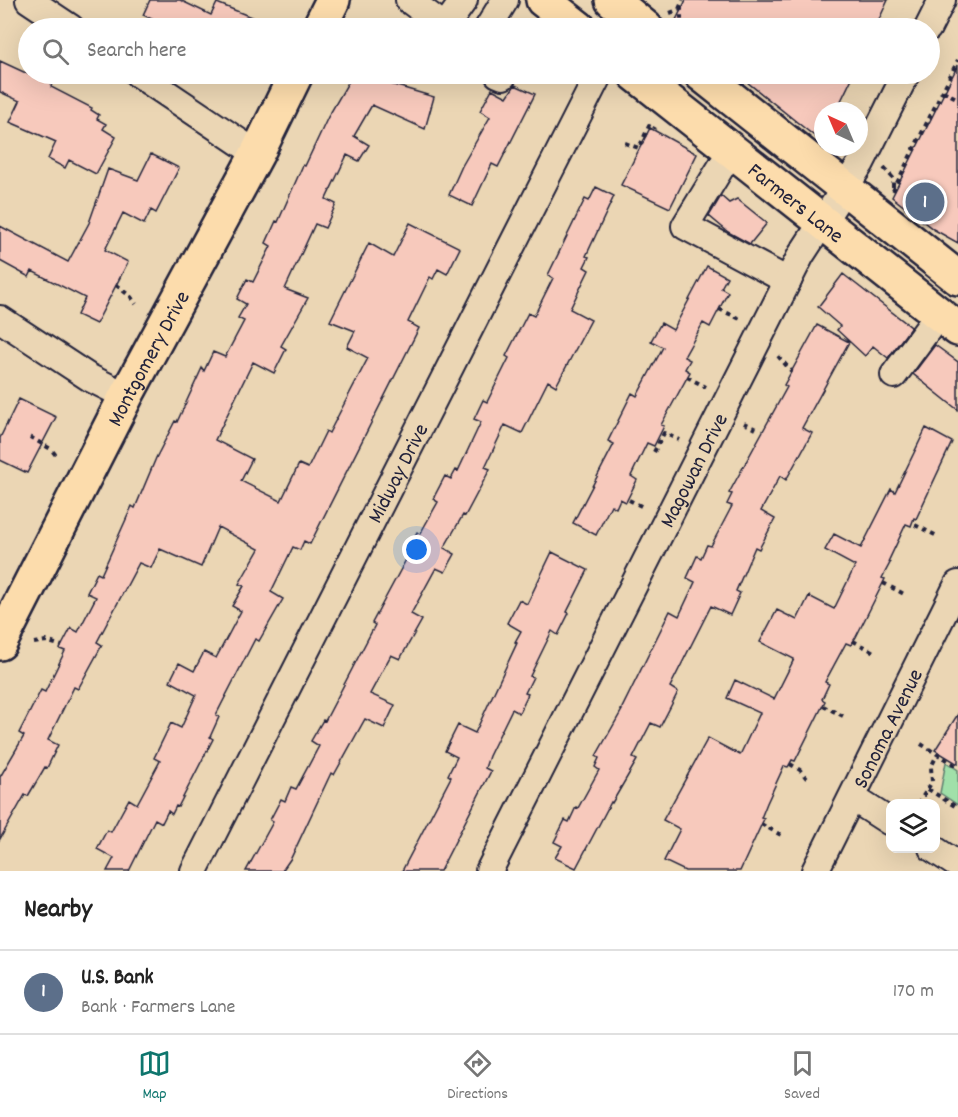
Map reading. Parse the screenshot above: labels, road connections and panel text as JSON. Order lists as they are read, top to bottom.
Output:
{
  "streets": {
    "main road": ["Farmers Lane", "Montgomery Drive"],
    "street": ["Magowan Drive", "Midway Drive", "Sonoma Avenue"]
  },
  "crossings": [
    ["Farmers Lane", "Magowan Drive"]
  ],
  "north": "top left",
  "page": {
    "search": "Search here",
    "pins": "1",
    "heading": "Nearby",
    "list": [
      {
        "mark": "1",
        "name": "U.S. Bank",
        "note": "Bank · Farmers Lane",
        "value": "170 m"
      }
    ],
    "nav": ["Map", "Directions", "Saved"]
  }
}
